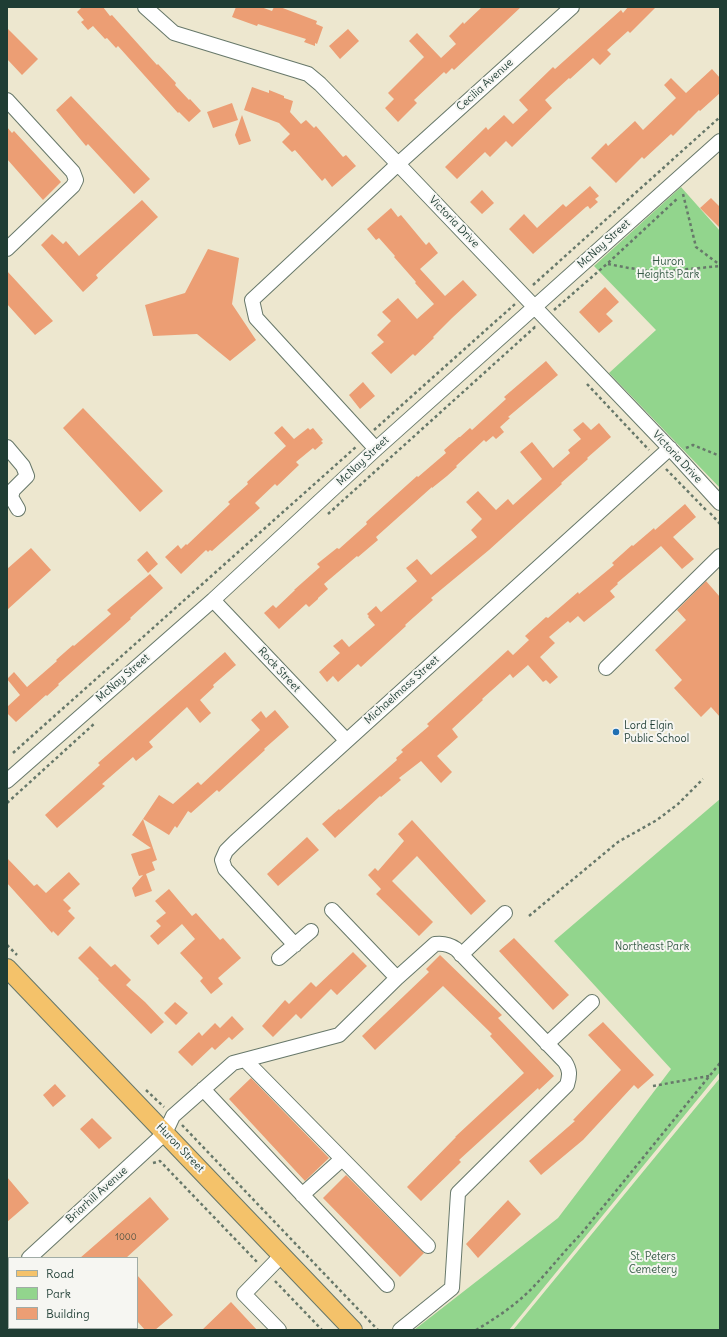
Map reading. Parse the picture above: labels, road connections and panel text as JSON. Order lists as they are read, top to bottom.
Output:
{
  "streets": {
    "main road": ["Huron Street"],
    "street": [
      "Cecilia Avenue",
      "Victoria Drive",
      "McNay Street",
      "Rock Street",
      "Michaelmass Street",
      "Briarhill Avenue"
    ]
  },
  "crossings": [
    ["Cecilia Avenue", "Victoria Drive"],
    ["Victoria Drive", "McNay Street"],
    ["Victoria Drive", "Michaelmass Street"],
    ["McNay Street", "Rock Street"],
    ["Rock Street", "Michaelmass Street"],
    ["Huron Street", "Briarhill Avenue"]
  ],
  "parks": ["Huron Heights Park", "Northeast Park", "St. Peters Cemetery"],
  "places": ["Lord Elgin Public School"],
  "house_numbers": ["1000"],
  "legend": ["Road", "Park", "Building"]
}
